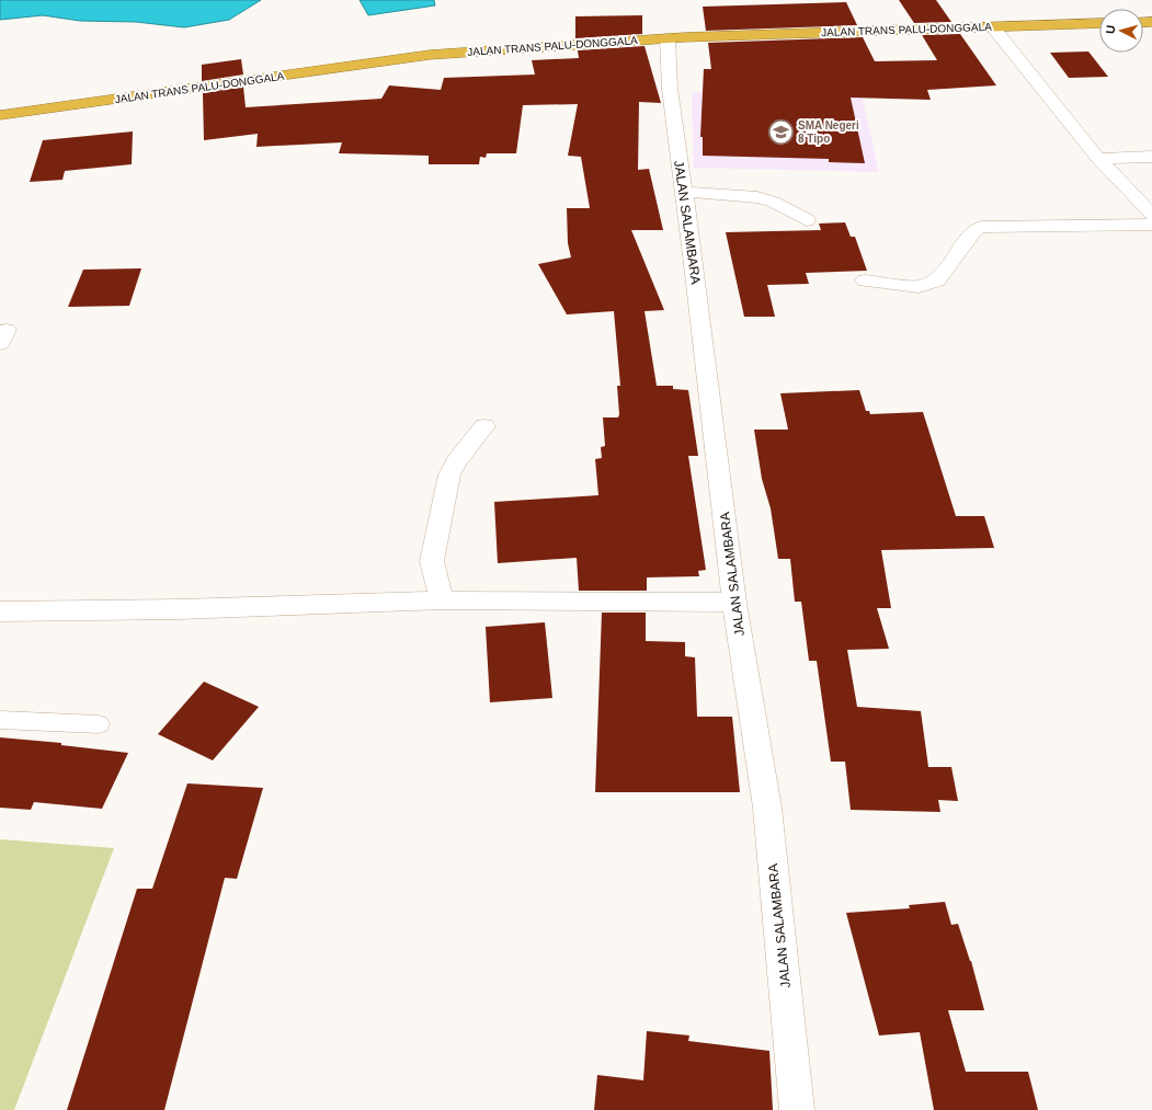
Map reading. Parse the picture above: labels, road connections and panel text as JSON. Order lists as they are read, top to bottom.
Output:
{
  "streets": {
    "highway": ["JALAN TRANS PALU-DONGGALA"],
    "street": ["JALAN SALAMBARA"]
  },
  "crossings": [
    ["JALAN TRANS PALU-DONGGALA", "JALAN SALAMBARA"]
  ],
  "places": {
    "school or university": ["SMA Negeri 8 Tipo"]
  },
  "north": "left"
}
